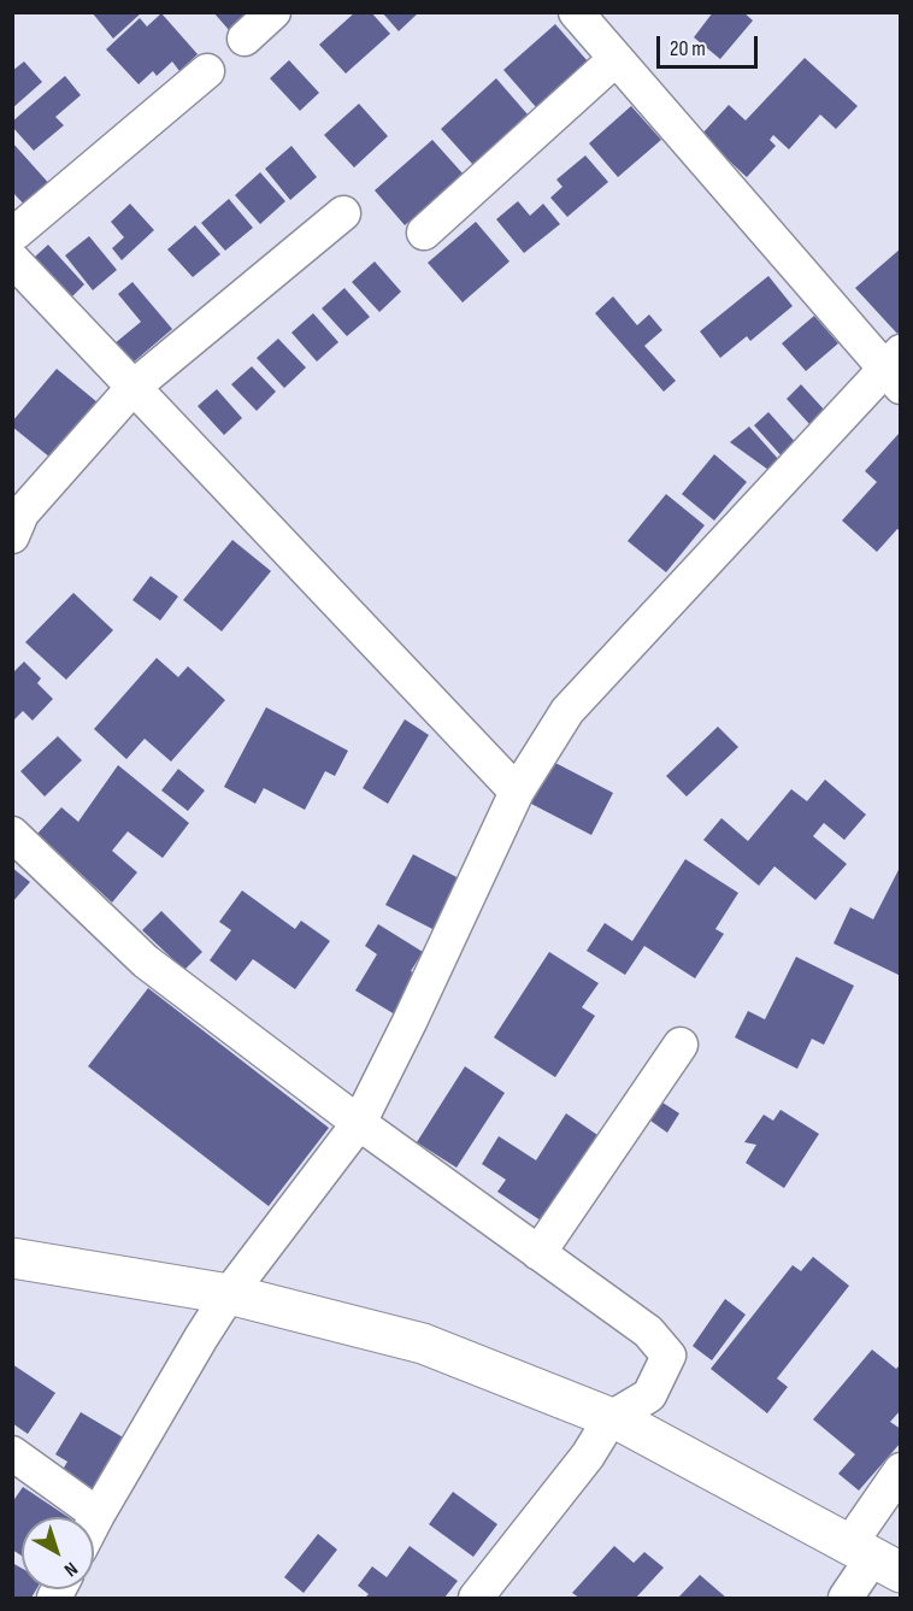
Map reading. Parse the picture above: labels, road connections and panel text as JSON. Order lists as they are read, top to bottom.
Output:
{
  "scale_bar": "20 m",
  "north": "bottom right"
}
